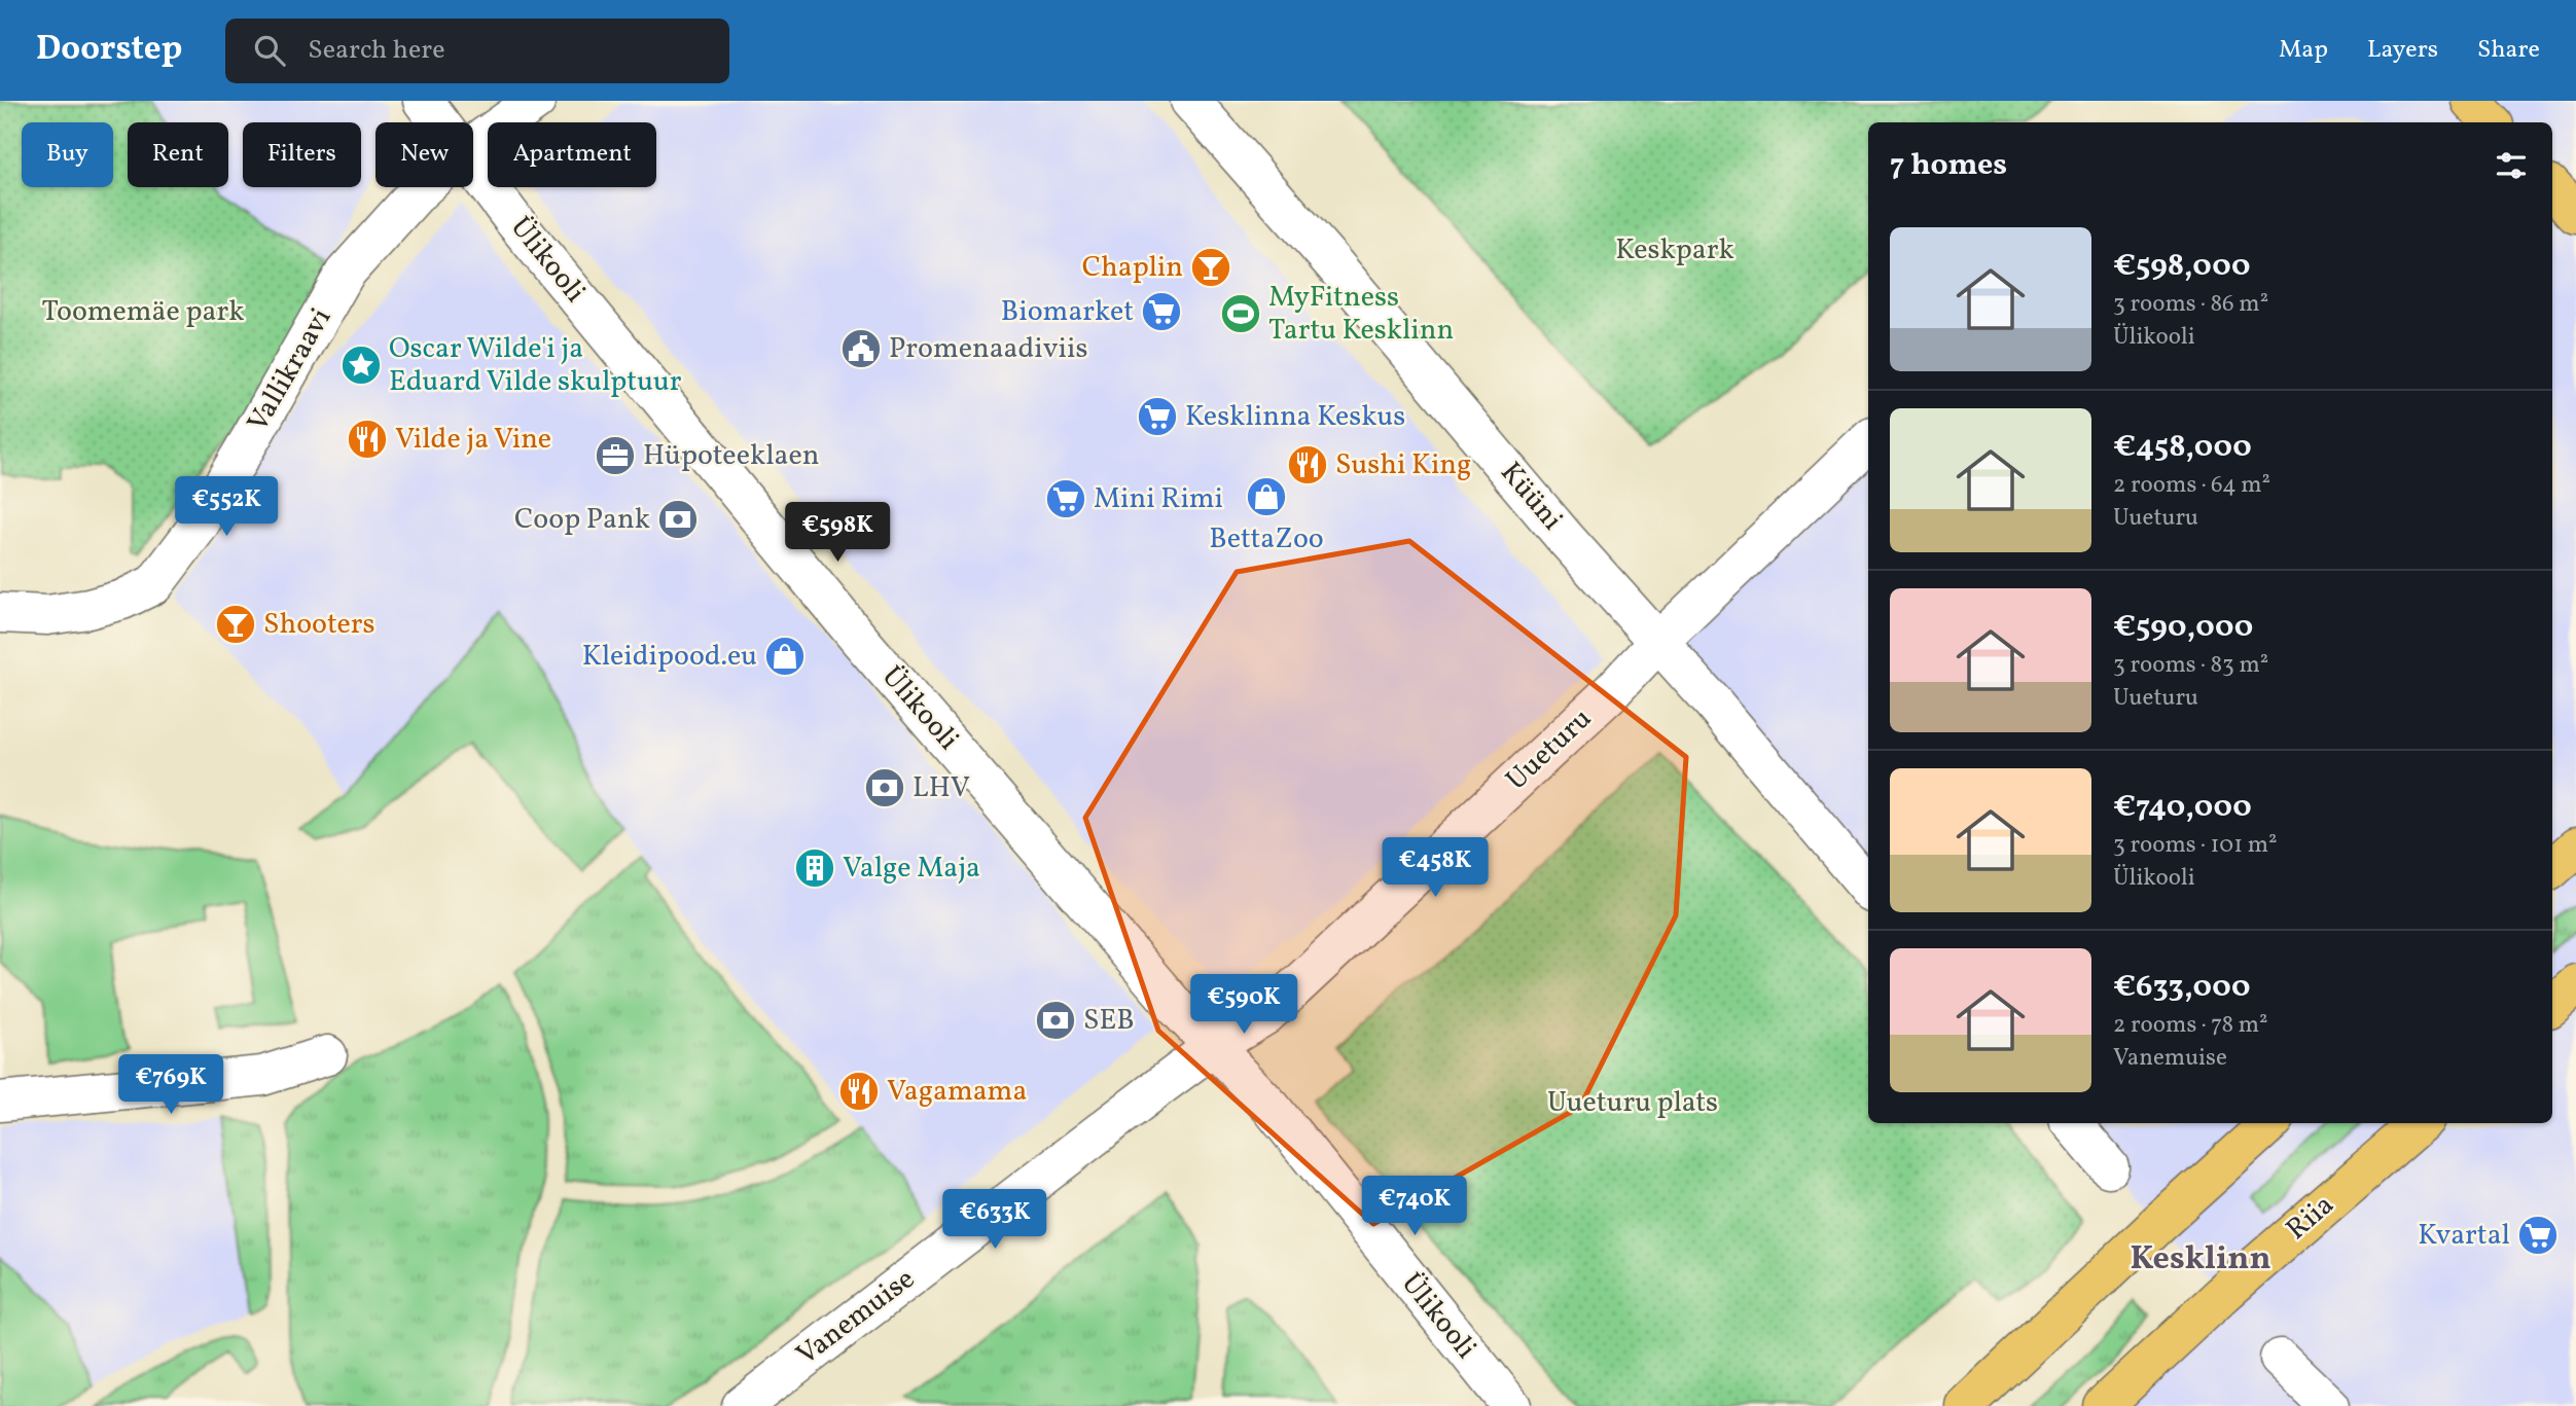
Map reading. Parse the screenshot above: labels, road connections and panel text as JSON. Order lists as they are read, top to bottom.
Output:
{
  "streets": {
    "main road": ["Riia"],
    "street": [
      "Ülikooli",
      "Vallikraavi",
      "Küüni",
      "Uueturu",
      "Vanemuise"
    ]
  },
  "crossings": [
    ["Ülikooli", "Uueturu"],
    ["Ülikooli", "Vanemuise"],
    ["Küüni", "Uueturu"],
    ["Uueturu", "Vanemuise"]
  ],
  "districts": ["Kesklinn"],
  "parks": ["Keskpark", "Toomemäe park", "Uueturu plats"],
  "places": {
    "bar": ["Chaplin", "Shooters"],
    "supermarket": [
      "Biomarket",
      "Kesklinna Keskus",
      "Mini Rimi",
      "Kvartal"
    ],
    "sports": ["MyFitness Tartu Kesklinn"],
    "public building": ["Promenaadiviis"],
    "place": ["Oscar Wilde'i ja Eduard Vilde skulptuur"],
    "restaurant": ["Vilde ja Vine", "Sushi King", "Vagamama"],
    "office": ["Hüpoteeklaen"],
    "shop": ["BettaZoo", "Kleidipood.eu"],
    "bank": ["Coop Pank", "LHV", "SEB"],
    "building": ["Valge Maja"]
  },
  "page": {
    "header": "Doorstep",
    "search": "Search here",
    "nav": ["Map", "Layers", "Share"],
    "chip": [
      "Buy",
      "Rent",
      "Filters",
      "New",
      "Apartment"
    ],
    "heading": "7 homes",
    "list": [
      {
        "name": "€598,000",
        "note": "3 rooms · 86 m² · Ülikooli"
      },
      {
        "name": "€458,000",
        "note": "2 rooms · 64 m² · Uueturu"
      },
      {
        "name": "€590,000",
        "note": "3 rooms · 83 m² · Uueturu"
      },
      {
        "name": "€740,000",
        "note": "3 rooms · 101 m² · Ülikooli"
      },
      {
        "name": "€633,000",
        "note": "2 rooms · 78 m² · Vanemuise"
      }
    ],
    "price": [
      "€552K",
      "€598K",
      "€458K",
      "€590K",
      "€769K",
      "€740K",
      "€633K"
    ]
  }
}
